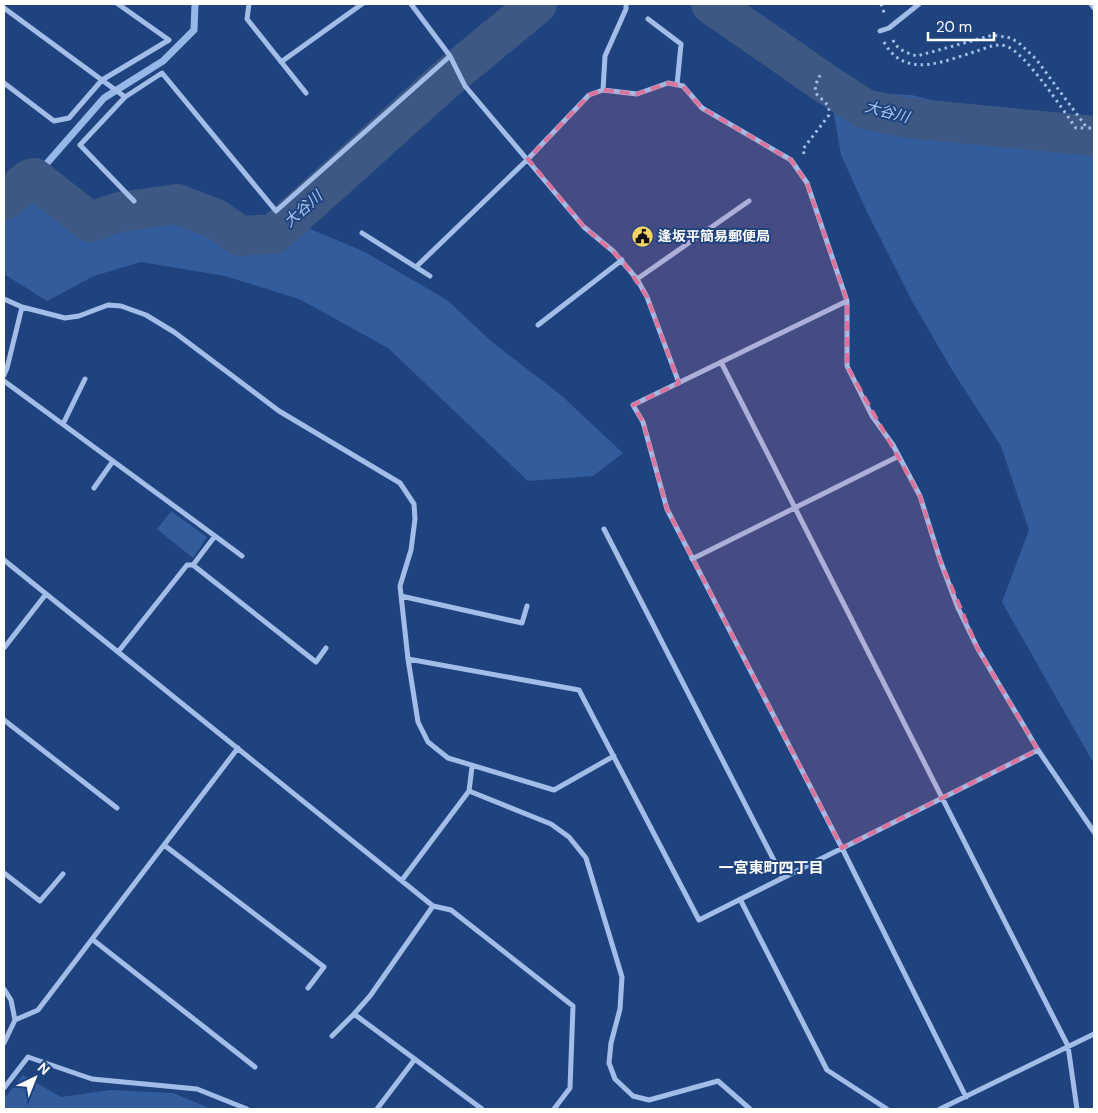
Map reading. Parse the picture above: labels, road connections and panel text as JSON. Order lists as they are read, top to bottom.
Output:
{
  "districts": ["一宮東町四丁目"],
  "water": ["大谷川"],
  "places": {
    "public building": ["逢坂平簡易郵便局"]
  },
  "scale_bar": "20 m",
  "north": "top right"
}
